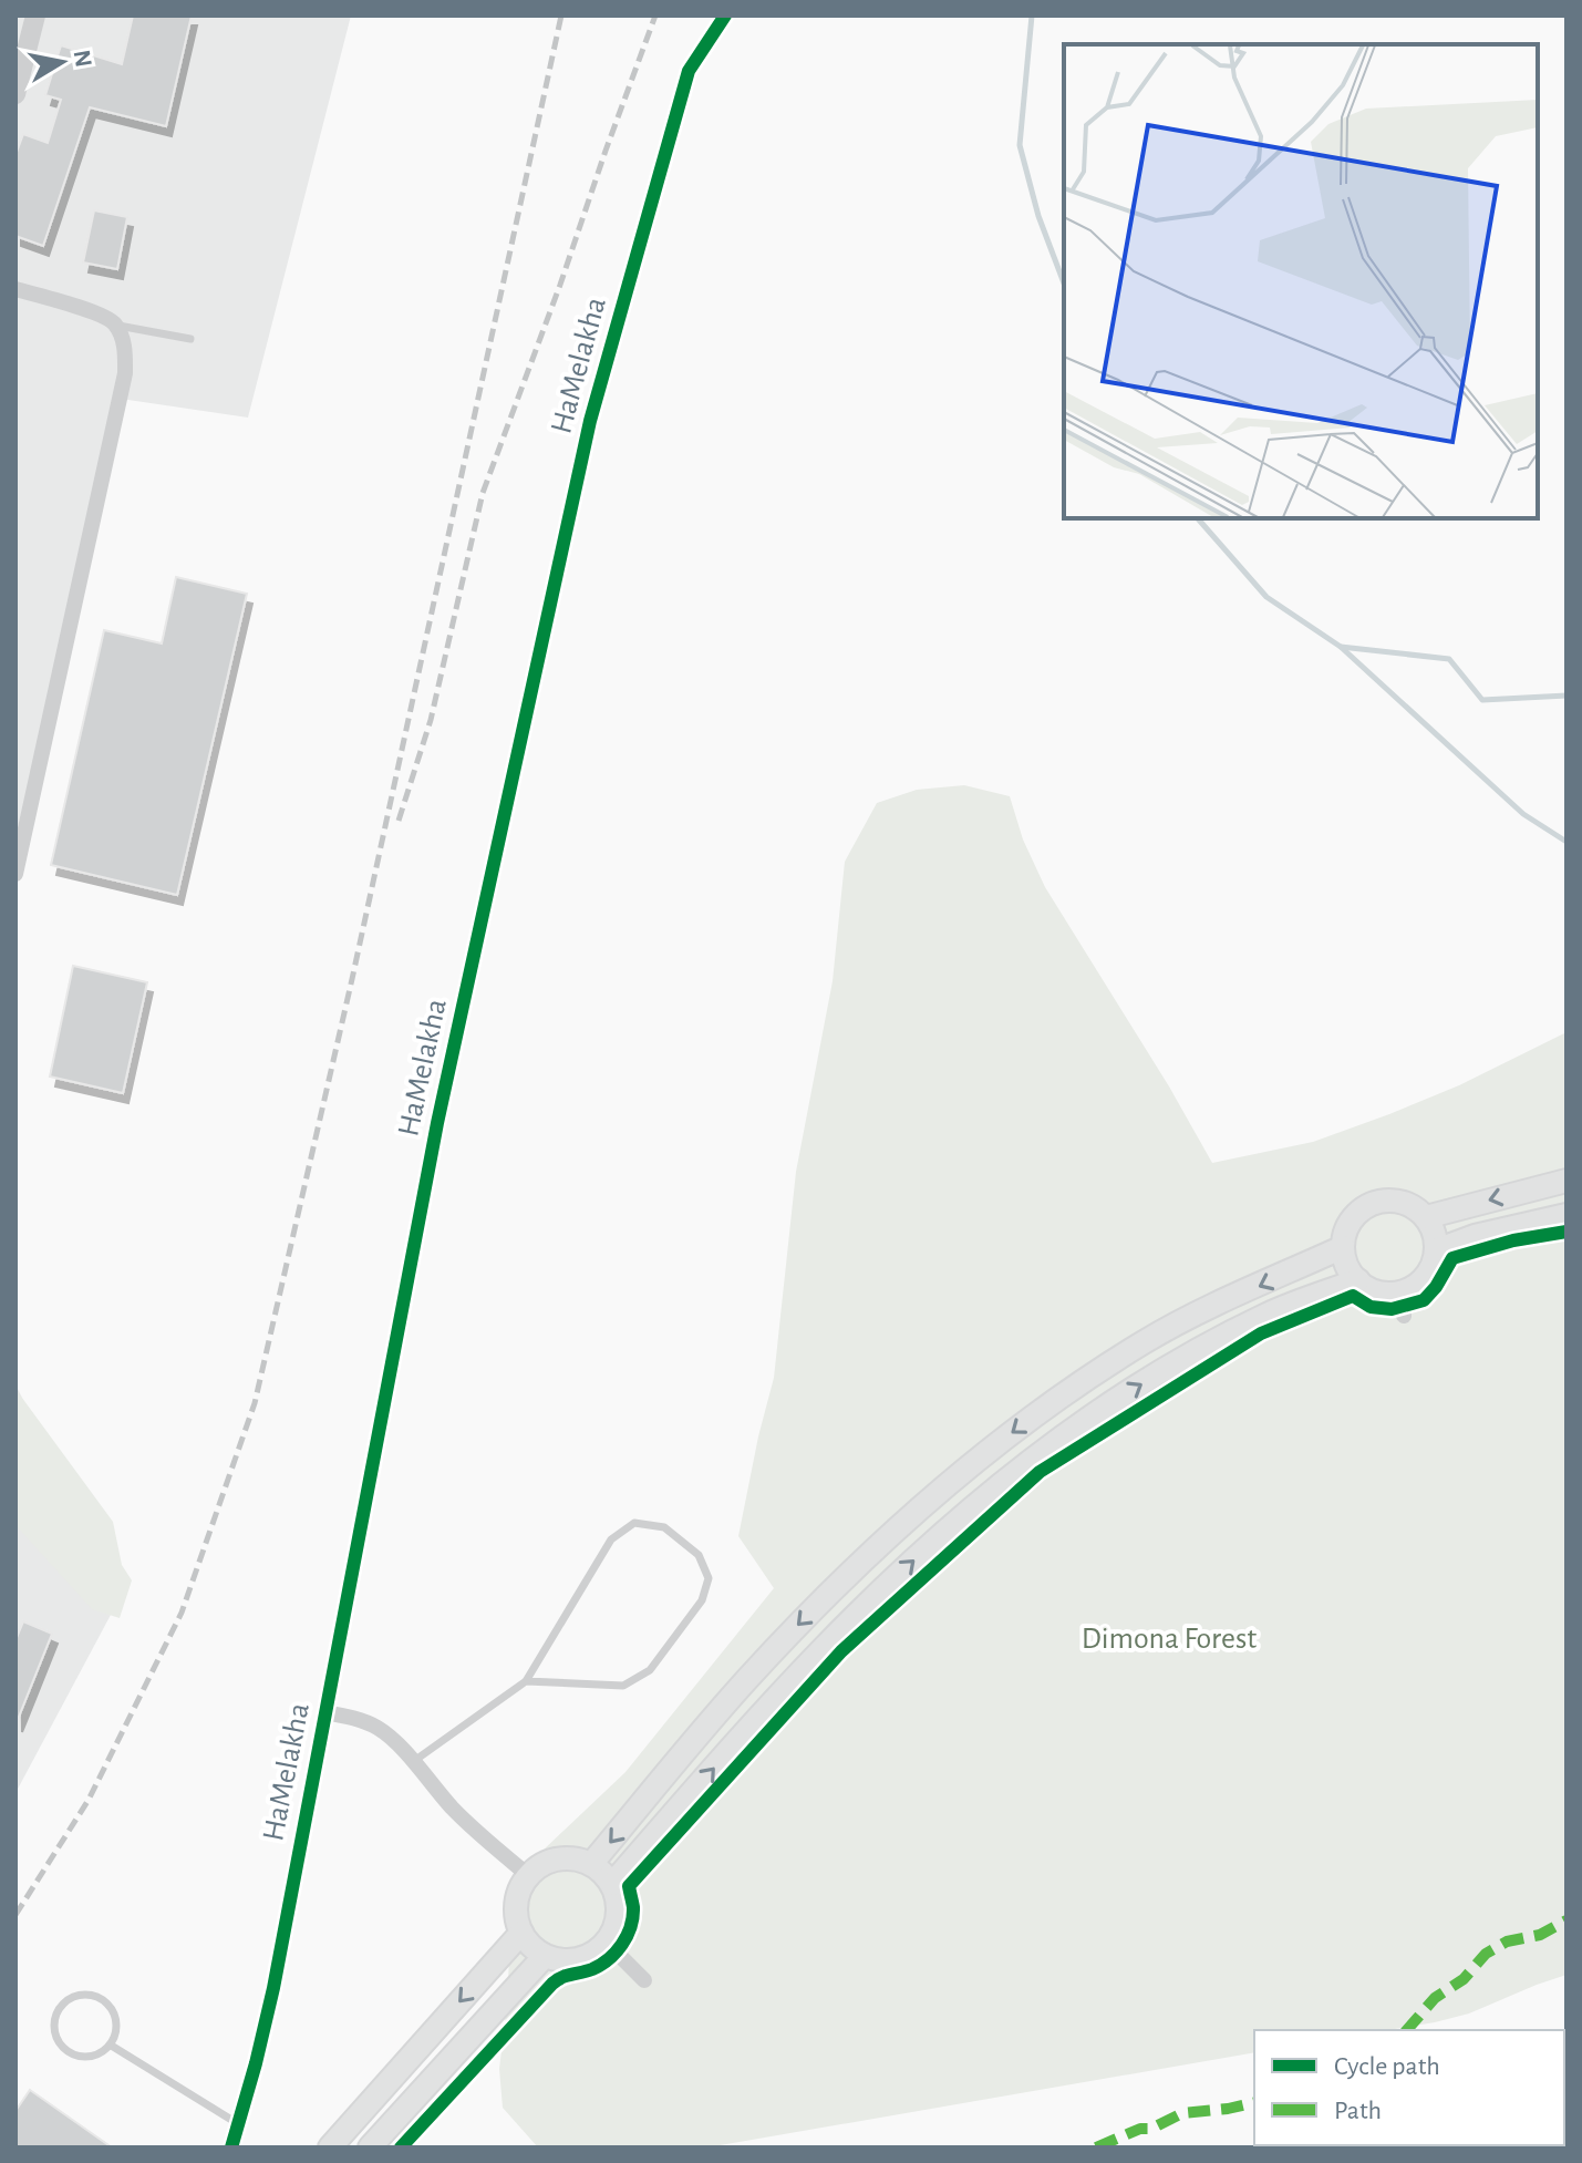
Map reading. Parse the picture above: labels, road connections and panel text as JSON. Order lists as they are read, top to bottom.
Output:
{
  "streets": {
    "street": ["HaMelakha"]
  },
  "parks": ["Dimona Forest"],
  "legend": ["Cycle path", "Path"],
  "north": "right"
}
